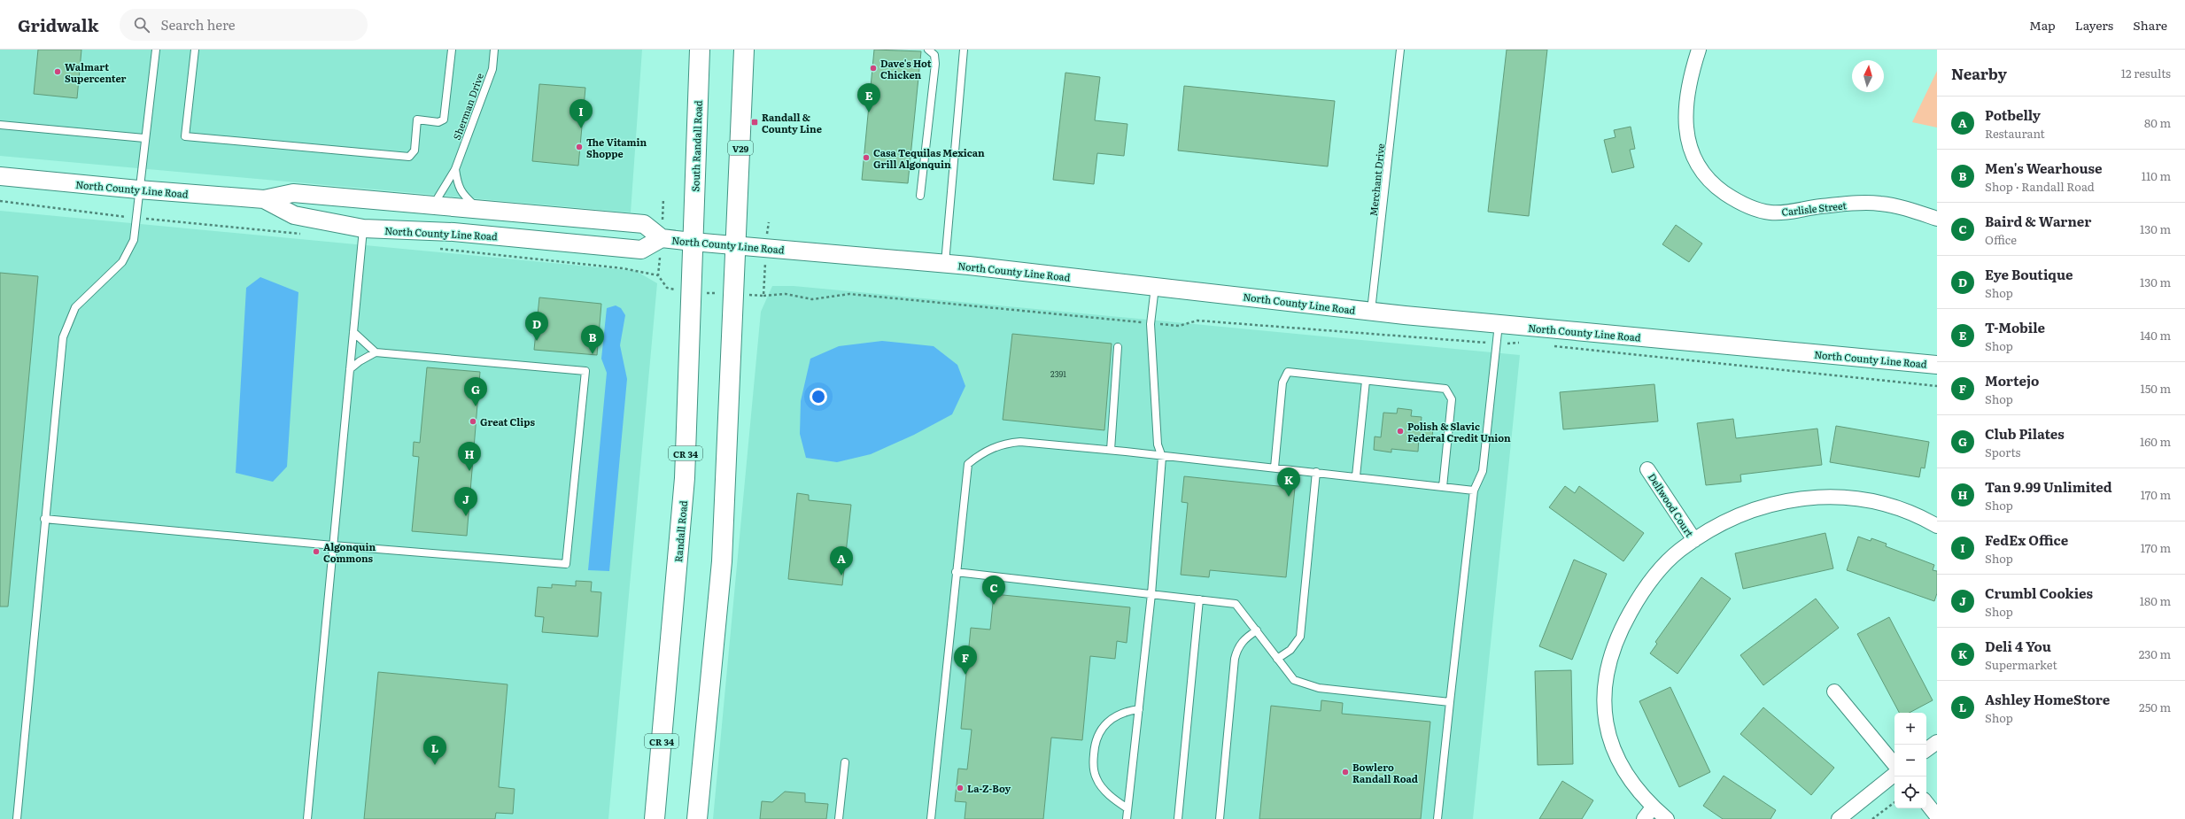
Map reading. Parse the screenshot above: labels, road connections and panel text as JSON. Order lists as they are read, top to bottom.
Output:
{
  "streets": {
    "main road": [
      "South Randall Road",
      "V29",
      "CR 34",
      "Randall Road"
    ],
    "street": ["North County Line Road", "Carlisle Street", "Dellwood Court"],
    "lane": ["Sherman Drive", "Merchant Drive"]
  },
  "crossings": [
    ["Sherman Drive", "North County Line Road"],
    ["South Randall Road", "North County Line Road"],
    ["South Randall Road", "Randall Road"],
    ["V29", "North County Line Road"],
    ["Merchant Drive", "North County Line Road"],
    ["North County Line Road", "Randall Road"]
  ],
  "places": {
    "other": [
      "Dave's Hot Chicken",
      "Walmart Supercenter",
      "The Vitamin Shoppe",
      "Casa Tequilas Mexican Grill Algonquin",
      "Great Clips",
      "Polish & Slavic Federal Credit Union",
      "Algonquin Commons",
      "Bowlero Randall Road",
      "La-Z-Boy"
    ],
    "transit": ["Randall & County Line"]
  },
  "house_numbers": ["2391"],
  "north": "top",
  "page": {
    "header": "Gridwalk",
    "search": "Search here",
    "nav": ["Map", "Layers", "Share"],
    "heading": ["Nearby", "12 results"],
    "pins": [
      "E",
      "I",
      "D",
      "B",
      "G",
      "H",
      "K",
      "J",
      "A",
      "C",
      "F",
      "L"
    ],
    "list": [
      {
        "mark": "A",
        "name": "Potbelly",
        "note": "Restaurant",
        "value": "80 m"
      },
      {
        "mark": "B",
        "name": "Men's Wearhouse",
        "note": "Shop · Randall Road",
        "value": "110 m"
      },
      {
        "mark": "C",
        "name": "Baird & Warner",
        "note": "Office",
        "value": "130 m"
      },
      {
        "mark": "D",
        "name": "Eye Boutique",
        "note": "Shop",
        "value": "130 m"
      },
      {
        "mark": "E",
        "name": "T-Mobile",
        "note": "Shop",
        "value": "140 m"
      },
      {
        "mark": "F",
        "name": "Mortejo",
        "note": "Shop",
        "value": "150 m"
      },
      {
        "mark": "G",
        "name": "Club Pilates",
        "note": "Sports",
        "value": "160 m"
      },
      {
        "mark": "H",
        "name": "Tan 9.99 Unlimited",
        "note": "Shop",
        "value": "170 m"
      },
      {
        "mark": "I",
        "name": "FedEx Office",
        "note": "Shop",
        "value": "170 m"
      },
      {
        "mark": "J",
        "name": "Crumbl Cookies",
        "note": "Shop",
        "value": "180 m"
      },
      {
        "mark": "K",
        "name": "Deli 4 You",
        "note": "Supermarket",
        "value": "230 m"
      },
      {
        "mark": "L",
        "name": "Ashley HomeStore",
        "note": "Shop",
        "value": "250 m"
      }
    ],
    "map_buttons": ["+", "−"]
  }
}
